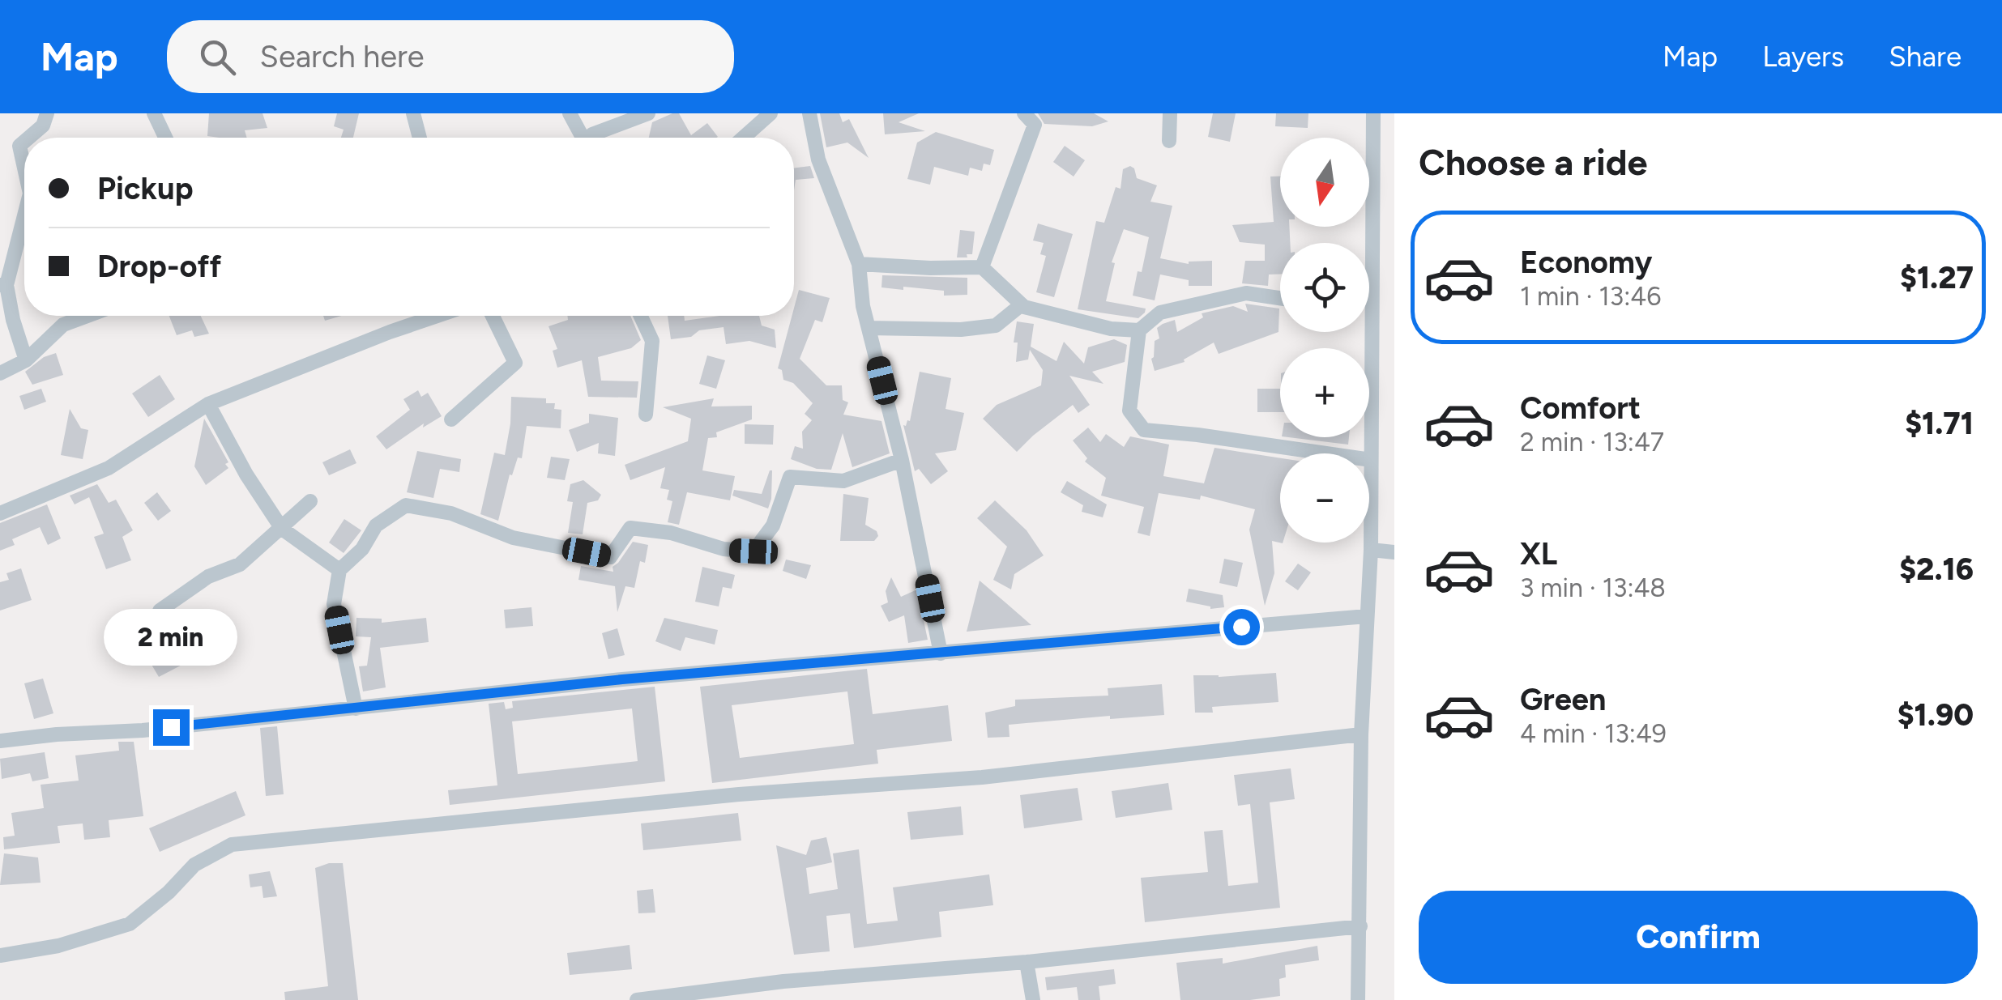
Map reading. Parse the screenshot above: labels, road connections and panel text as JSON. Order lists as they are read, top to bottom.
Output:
{
  "north": "bottom",
  "page": {
    "header": "Map",
    "search": "Search here",
    "nav": ["Map", "Layers", "Share"],
    "heading": "Choose a ride",
    "map_buttons": ["+", "−"],
    "banner": ["Pickup", "Drop-off"],
    "list": [
      {
        "name": "Economy",
        "note": "1 min · 13:46",
        "value": "$1.27"
      },
      {
        "name": "Comfort",
        "note": "2 min · 13:47",
        "value": "$1.71"
      },
      {
        "name": "XL",
        "note": "3 min · 13:48",
        "value": "$2.16"
      },
      {
        "name": "Green",
        "note": "4 min · 13:49",
        "value": "$1.90"
      }
    ],
    "bubble": "2 min",
    "buttons": "Confirm"
  }
}
